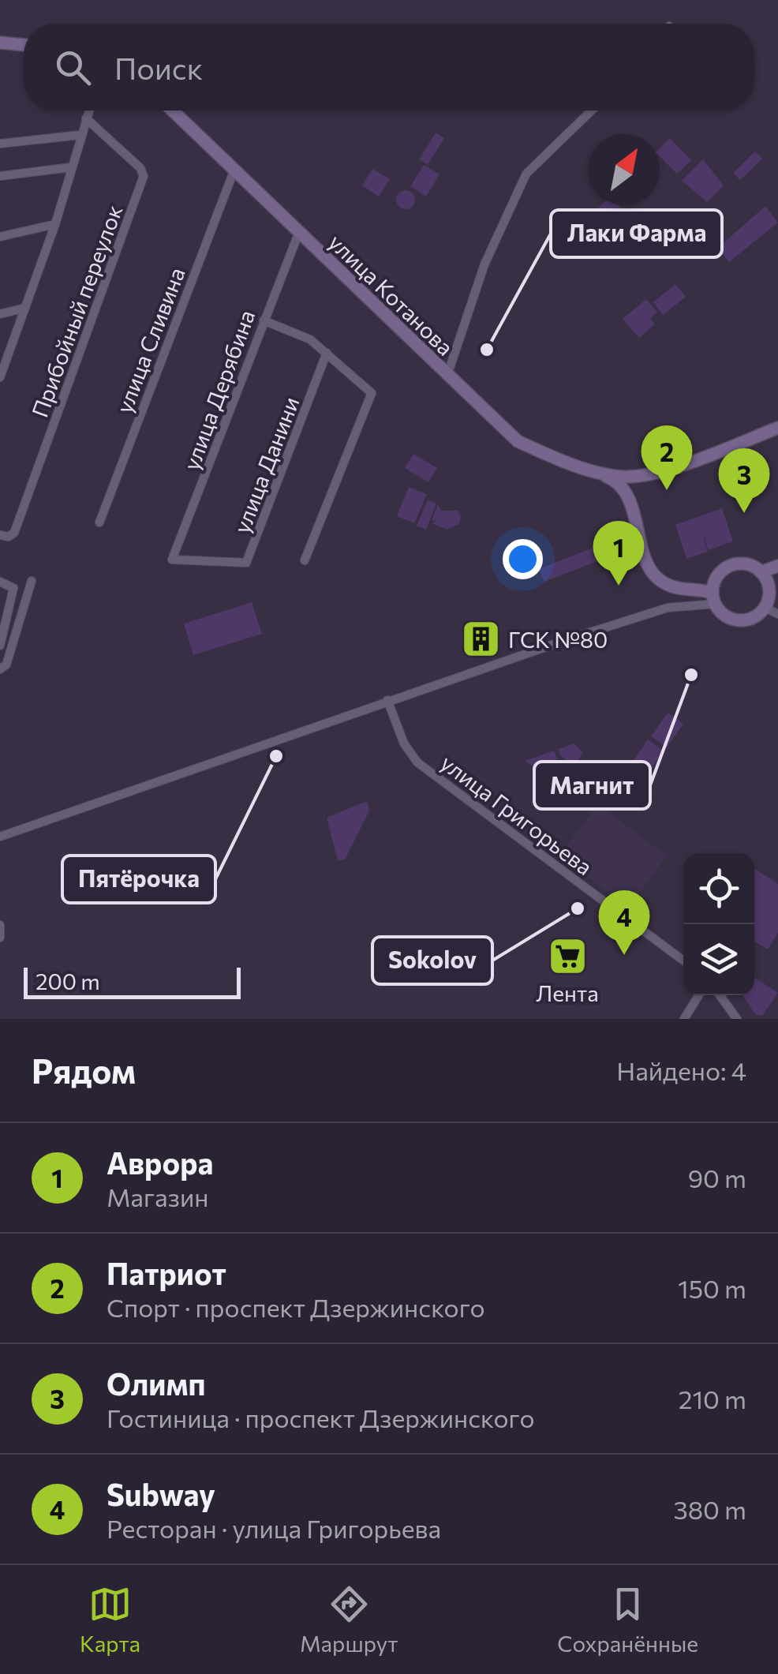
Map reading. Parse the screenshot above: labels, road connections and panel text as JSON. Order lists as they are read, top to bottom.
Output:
{
  "streets": {
    "street": [
      "улица Котанова",
      "Прибойный переулок",
      "улица Сливина",
      "улица Дерябина",
      "улица Данини",
      "улица Григорьева"
    ]
  },
  "crossings": [
    ["улица Котанова", "улица Сливина"],
    ["улица Котанова", "улица Дерябина"],
    ["улица Дерябина", "улица Данини"]
  ],
  "places": {
    "other": [
      "Лаки Фарма",
      "Магнит",
      "Пятёрочка",
      "Sokolov"
    ],
    "building": ["ГСК №80"],
    "supermarket": ["Лента"]
  },
  "scale_bar": "200 m",
  "north": "top right",
  "page": {
    "search": "Поиск",
    "pins": [
      "2",
      "3",
      "1",
      "4"
    ],
    "scale": "200 m",
    "heading": ["Рядом", "Найдено: 4"],
    "list": [
      {
        "mark": "1",
        "name": "Аврора",
        "note": "Магазин",
        "value": "90 m"
      },
      {
        "mark": "2",
        "name": "Патриот",
        "note": "Спорт · проспект Дзержинского",
        "value": "150 m"
      },
      {
        "mark": "3",
        "name": "Олимп",
        "note": "Гостиница · проспект Дзержинского",
        "value": "210 m"
      },
      {
        "mark": "4",
        "name": "Subway",
        "note": "Ресторан · улица Григорьева",
        "value": "380 m"
      }
    ],
    "nav": ["Карта", "Маршрут", "Сохранённые"]
  }
}
